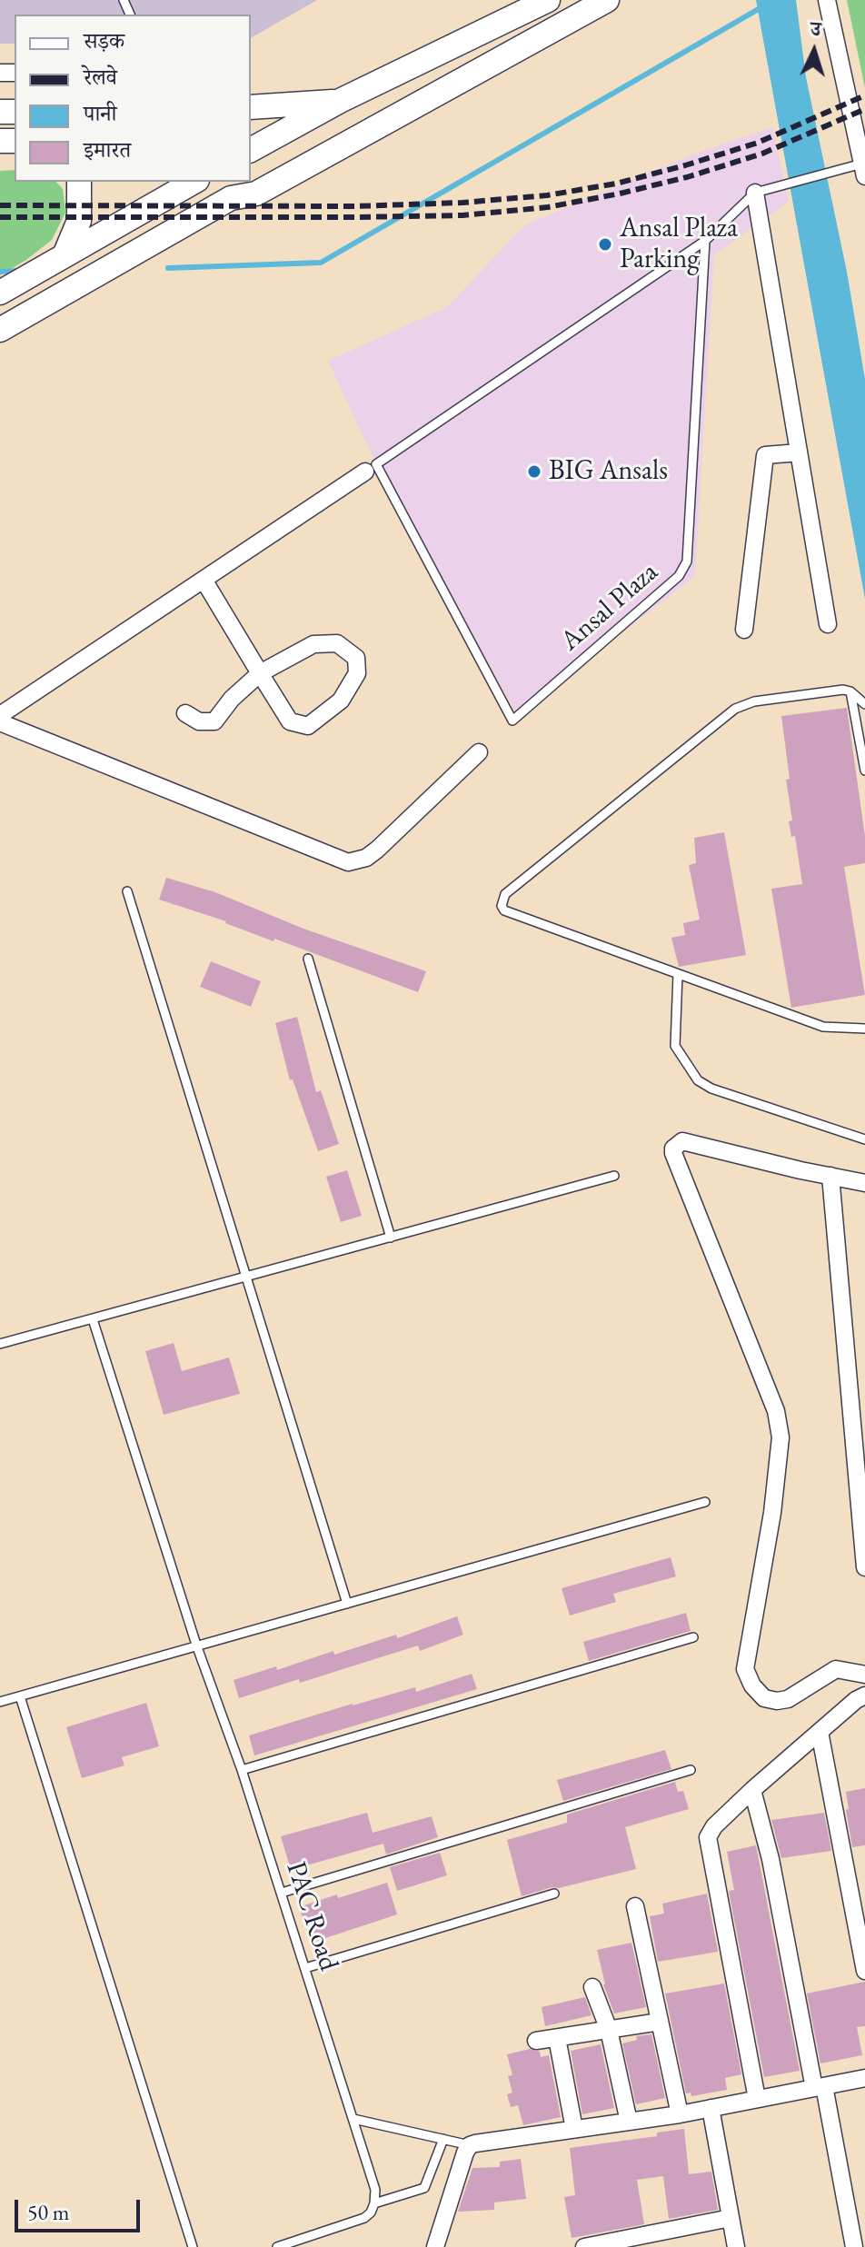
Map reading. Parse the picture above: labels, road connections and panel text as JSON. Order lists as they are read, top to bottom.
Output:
{
  "streets": {
    "lane": ["Ansal Plaza", "PAC Road"]
  },
  "places": ["Ansal Plaza Parking", "BIG Ansals"],
  "legend": [
    "सड़क",
    "रेलवे",
    "पानी",
    "इमारत"
  ],
  "scale_bar": "50 m",
  "north": "top"
}
